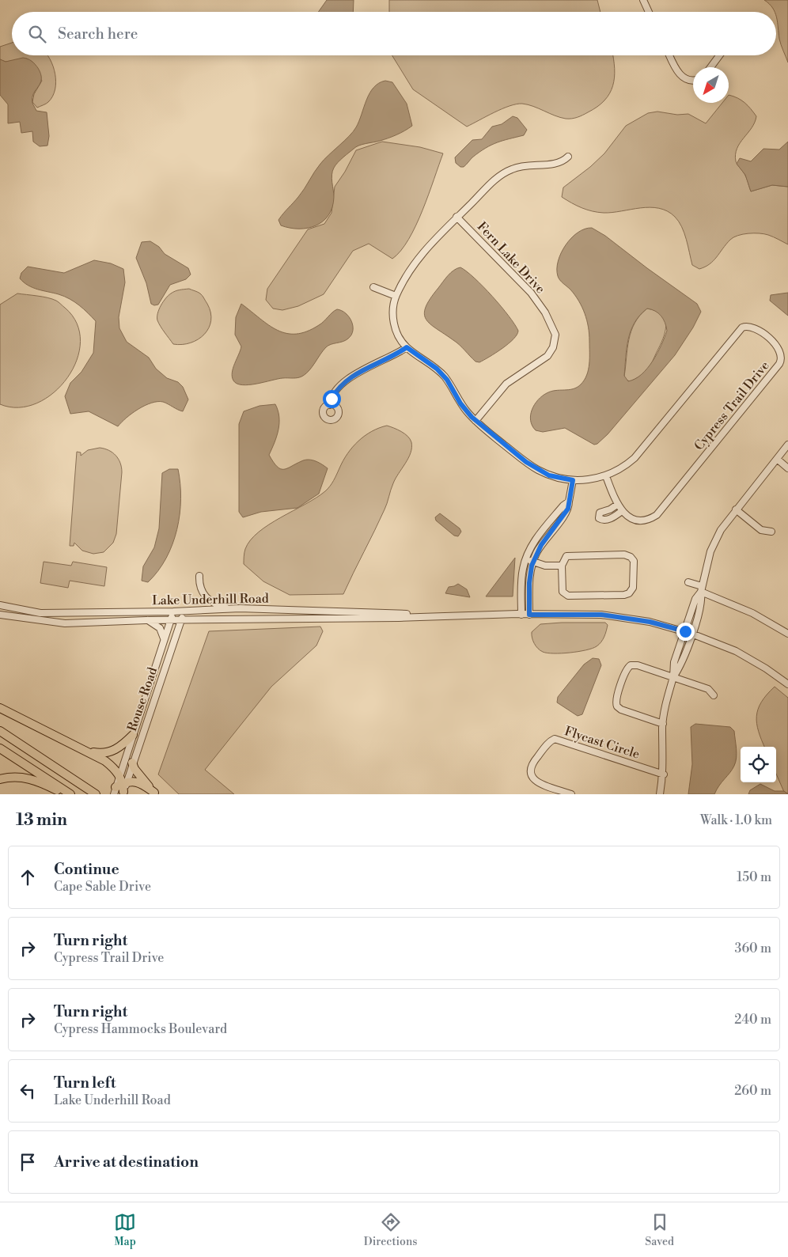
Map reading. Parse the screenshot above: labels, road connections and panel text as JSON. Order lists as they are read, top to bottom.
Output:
{
  "streets": {
    "street": [
      "Fern Lake Drive",
      "Cypress Trail Drive",
      "Lake Underhill Road",
      "Rouse Road",
      "Flycast Circle"
    ]
  },
  "crossings": [
    ["Fern Lake Drive", "Cypress Trail Drive"],
    ["Lake Underhill Road", "Rouse Road"]
  ],
  "north": "bottom left",
  "page": {
    "search": "Search here",
    "heading": ["13 min", "Walk · 1.0 km"],
    "list": [
      ["Continue", "Cape Sable Drive", "150 m"],
      ["Turn right", "Cypress Trail Drive", "360 m"],
      ["Turn right", "Cypress Hammocks Boulevard", "240 m"],
      ["Turn left", "Lake Underhill Road", "260 m"],
      "Arrive at destination"
    ],
    "nav": ["Map", "Directions", "Saved"]
  }
}
